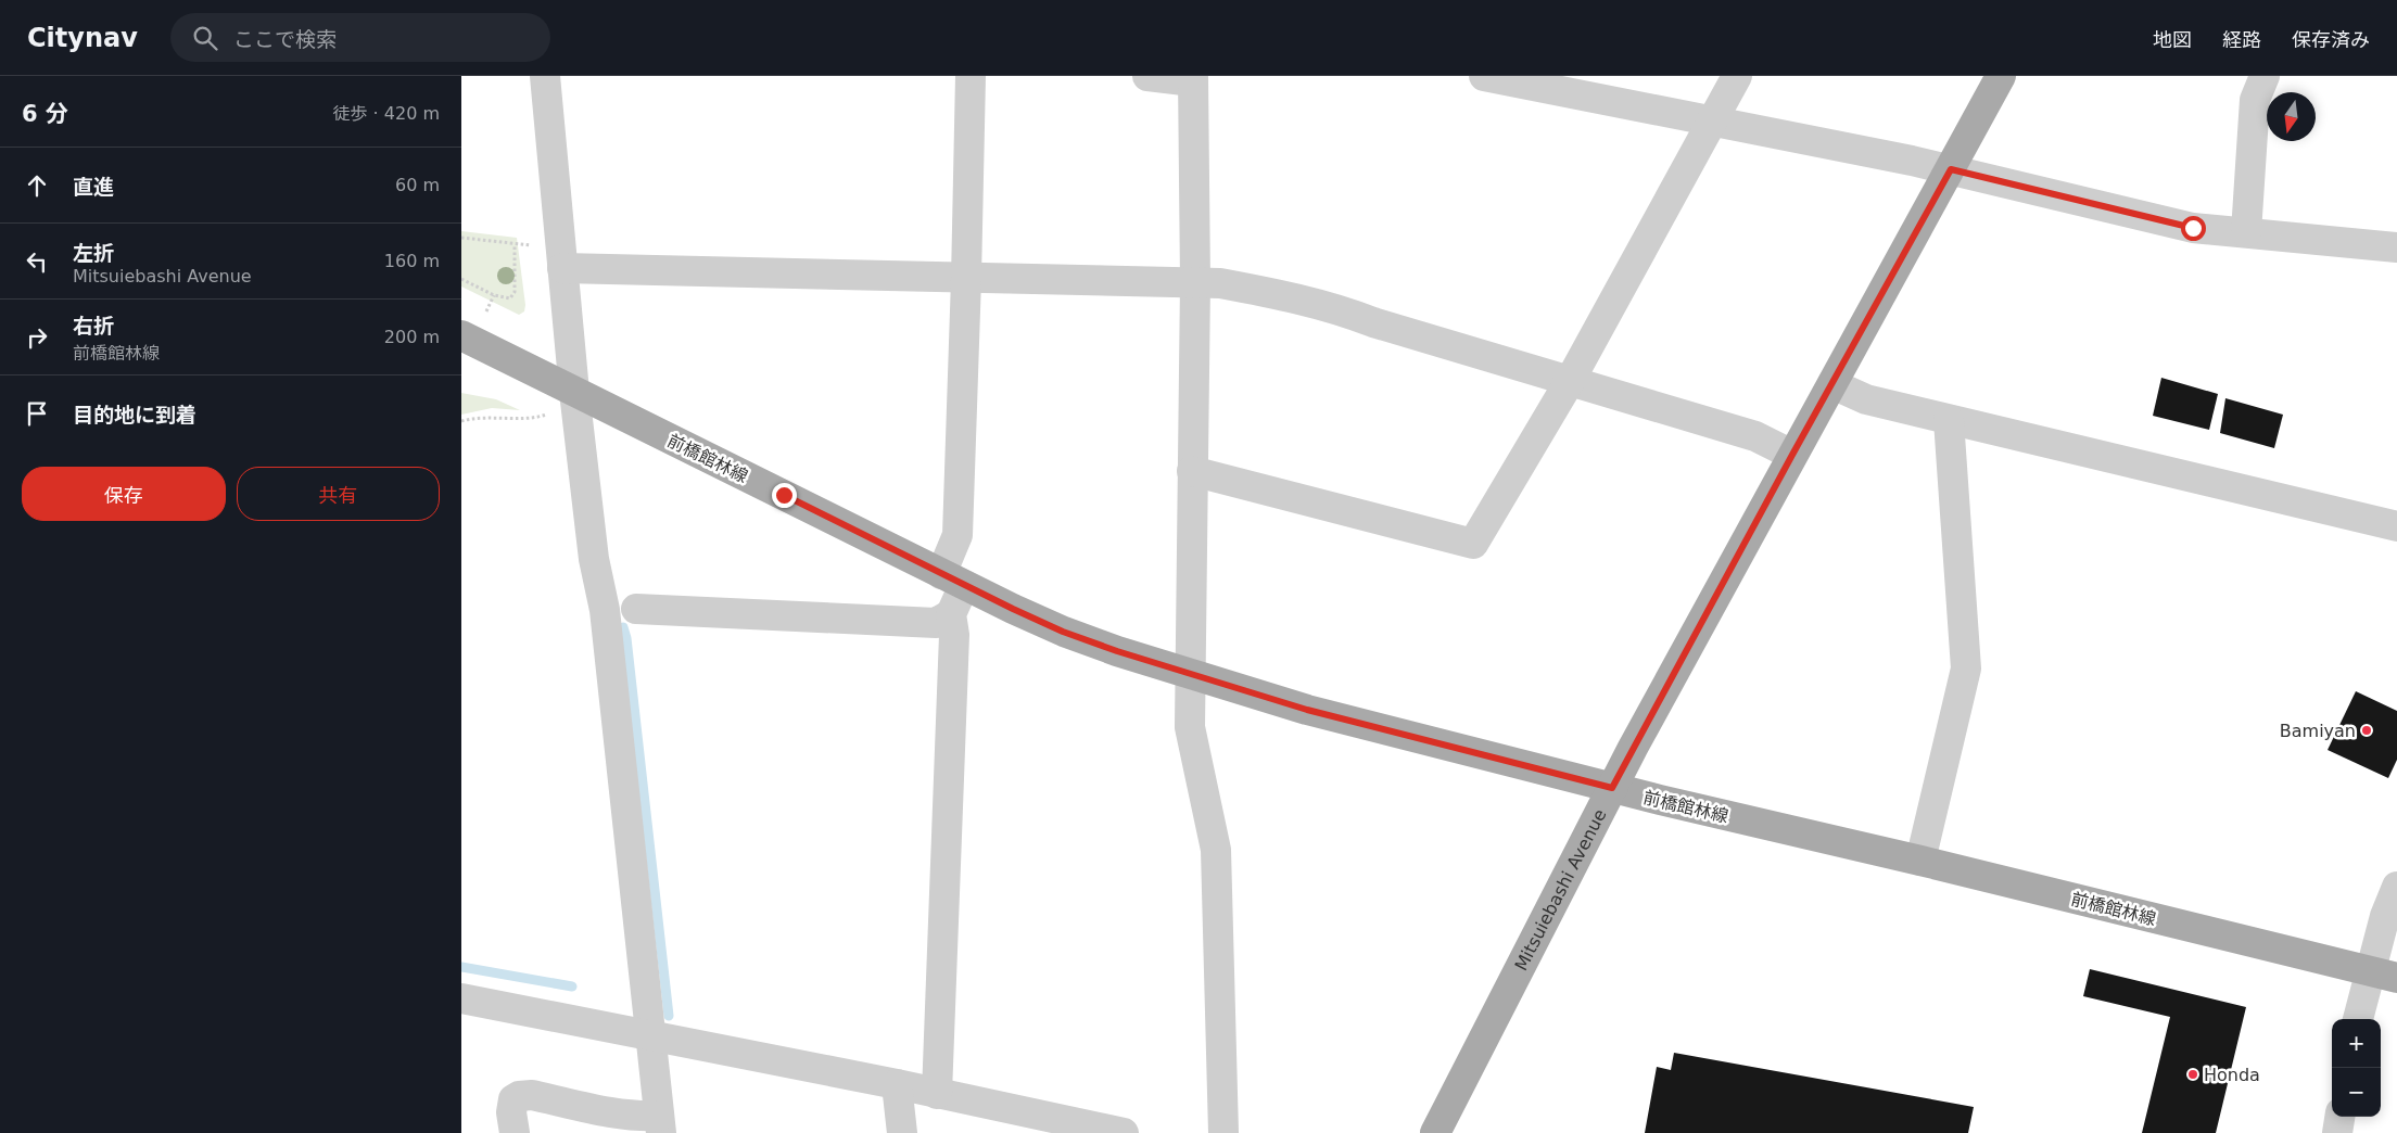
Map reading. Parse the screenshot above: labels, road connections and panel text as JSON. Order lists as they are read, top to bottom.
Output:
{
  "streets": {
    "main road": ["前橋館林線", "Mitsuiebashi Avenue"]
  },
  "crossings": [
    ["前橋館林線", "Mitsuiebashi Avenue"]
  ],
  "places": ["Bamiyan", "Honda"],
  "north": "bottom",
  "page": {
    "header": "Citynav",
    "search": "ここで検索",
    "nav": ["地図", "経路", "保存済み"],
    "heading": ["6 分", "徒歩 · 420 m"],
    "list": [
      ["直進", "60 m"],
      ["左折", "Mitsuiebashi Avenue", "160 m"],
      ["右折", "前橋館林線", "200 m"],
      "目的地に到着"
    ],
    "buttons": ["保存", "共有"],
    "map_buttons": ["+", "−"]
  }
}
